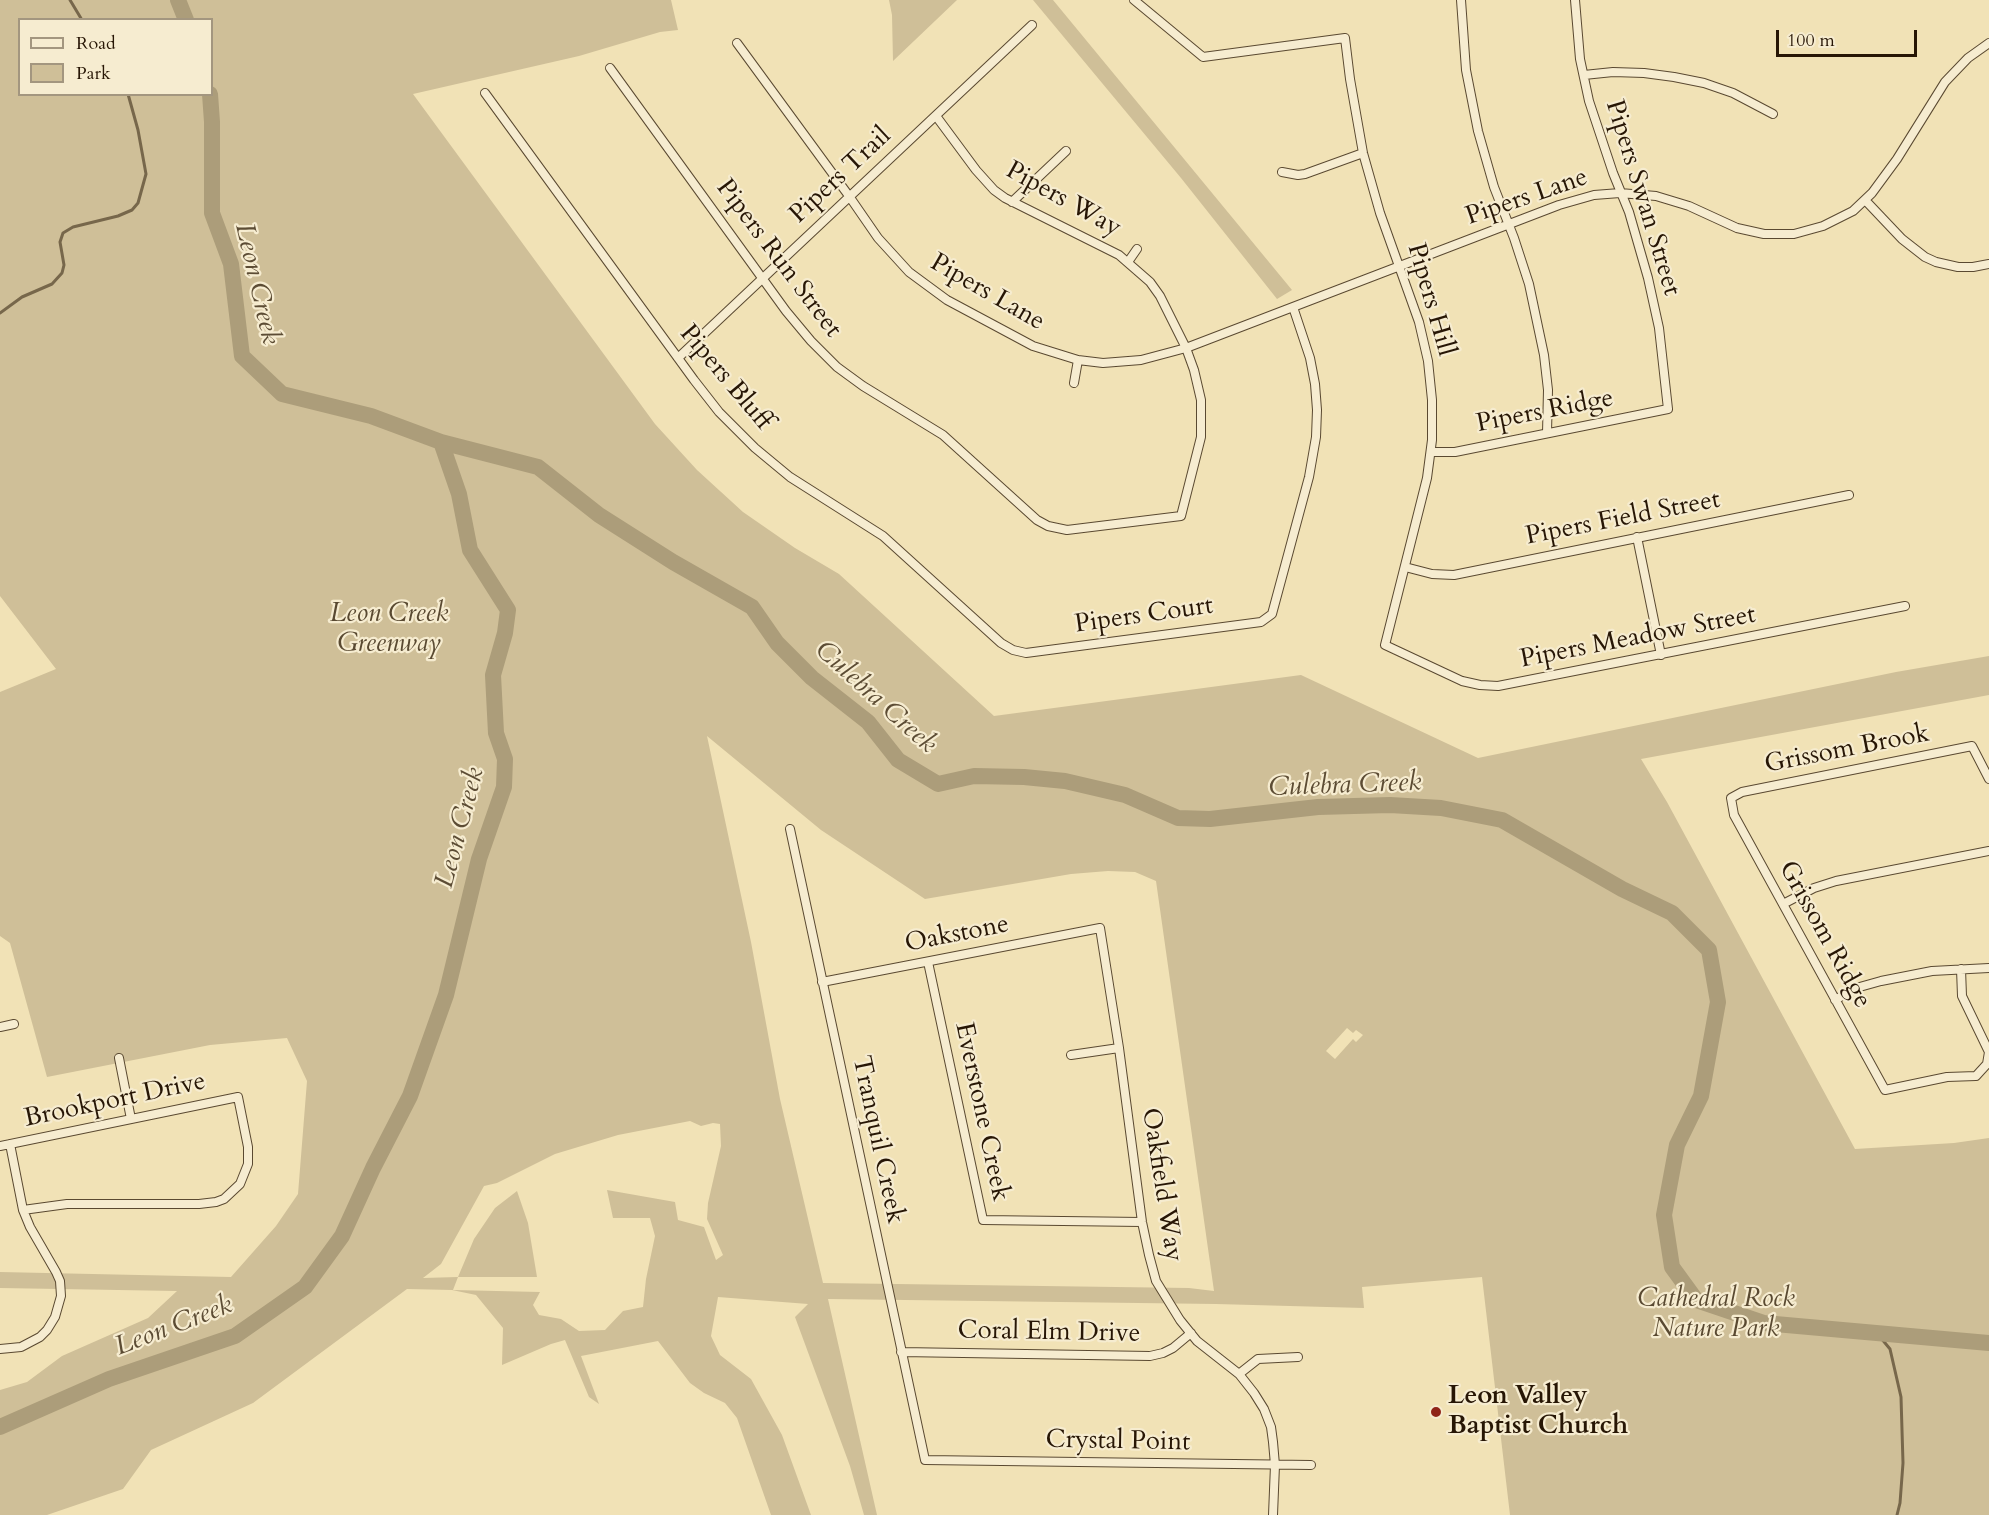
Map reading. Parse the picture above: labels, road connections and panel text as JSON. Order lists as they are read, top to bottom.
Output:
{
  "streets": {
    "street": [
      "Pipers Trail",
      "Pipers Lane",
      "Pipers Swan Street",
      "Pipers Way",
      "Pipers Run Street",
      "Pipers Hill",
      "Pipers Bluff",
      "Pipers Ridge",
      "Pipers Field Street",
      "Pipers Court",
      "Pipers Meadow Street",
      "Grissom Brook",
      "Oakstone",
      "Grissom Ridge",
      "Brookport Drive",
      "Everstone Creek",
      "Tranquil Creek",
      "Oakfield Way",
      "Coral Elm Drive",
      "Crystal Point"
    ]
  },
  "crossings": [
    ["Pipers Trail", "Pipers Lane"],
    ["Pipers Trail", "Pipers Way"],
    ["Pipers Trail", "Pipers Run Street"],
    ["Pipers Trail", "Pipers Bluff"],
    ["Pipers Lane", "Pipers Swan Street"],
    ["Pipers Lane", "Pipers Way"],
    ["Pipers Lane", "Pipers Hill"],
    ["Pipers Lane", "Pipers Court"],
    ["Pipers Swan Street", "Pipers Ridge"],
    ["Pipers Way", "Pipers Run Street"],
    ["Pipers Hill", "Pipers Ridge"],
    ["Pipers Hill", "Pipers Field Street"],
    ["Pipers Hill", "Pipers Meadow Street"],
    ["Pipers Bluff", "Pipers Court"],
    ["Grissom Brook", "Grissom Ridge"],
    ["Oakstone", "Everstone Creek"],
    ["Oakstone", "Tranquil Creek"],
    ["Oakstone", "Oakfield Way"],
    ["Everstone Creek", "Oakfield Way"],
    ["Tranquil Creek", "Coral Elm Drive"],
    ["Tranquil Creek", "Crystal Point"],
    ["Oakfield Way", "Coral Elm Drive"],
    ["Oakfield Way", "Crystal Point"]
  ],
  "water": ["Leon Creek", "Culebra Creek"],
  "parks": ["Leon Creek Greenway", "Cathedral Rock Nature Park"],
  "places": ["Leon Valley Baptist Church"],
  "legend": ["Road", "Park"],
  "scale_bar": "100 m"
}
